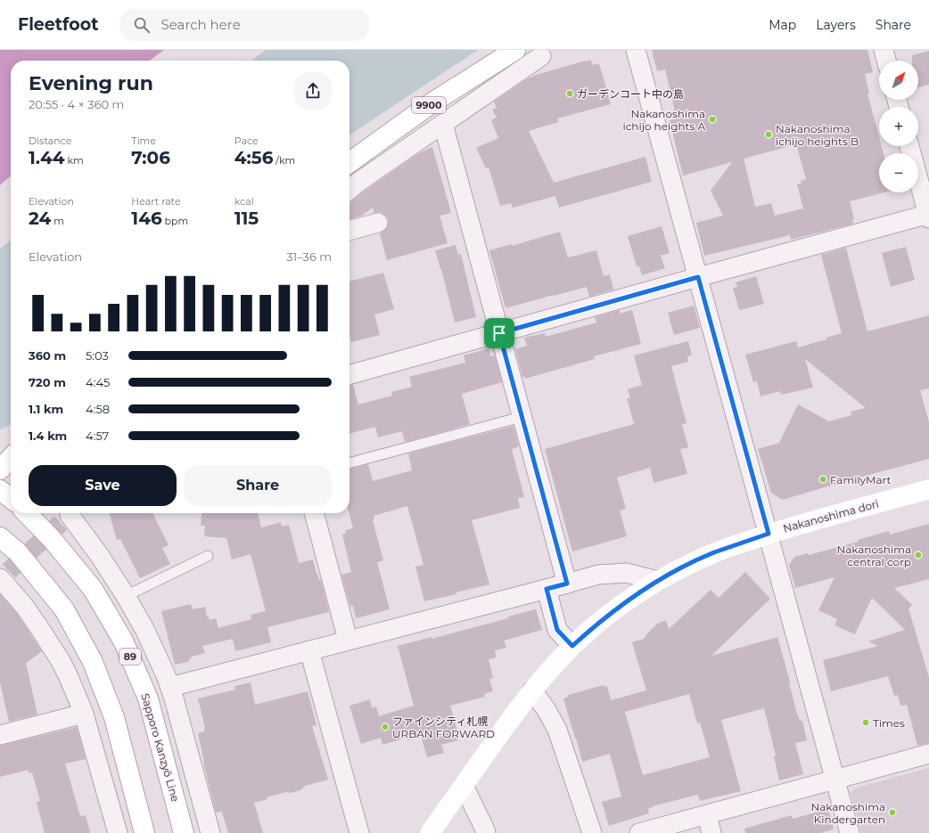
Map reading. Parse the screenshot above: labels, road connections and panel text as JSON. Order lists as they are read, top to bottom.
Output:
{
  "streets": {
    "main road": [
      "9900",
      "Nakanoshima dori",
      "89",
      "Sapporo Kanzyō Line"
    ]
  },
  "places": [
    "ガーデンコート中の島",
    "Nakanoshima ichijo heights A",
    "Nakanoshima ichijo heights B",
    "FamilyMart",
    "Nakanoshima central corp",
    "Times",
    "ファインシティ札幌 URBAN FORWARD",
    "Nakanoshima Kindergarten"
  ],
  "north": "top right",
  "page": {
    "header": "Fleetfoot",
    "search": "Search here",
    "nav": ["Map", "Layers", "Share"],
    "map_buttons": ["+", "−"],
    "heading": ["Evening run", "20:55 · 4 × 360 m"],
    "stats": [
      ["Distance", "1.44 km"],
      ["Time", "7:06"],
      ["Pace", "4:56 /km"],
      ["Elevation", "24 m"],
      ["Heart rate", "146 bpm"],
      ["kcal", "115"]
    ],
    "chart": ["Elevation", "31–36 m"],
    "list": [
      {
        "name": "360 m",
        "note": "5:03"
      },
      {
        "name": "720 m",
        "note": "4:45"
      },
      {
        "name": "1.1 km",
        "note": "4:58"
      },
      {
        "name": "1.4 km",
        "note": "4:57"
      }
    ],
    "buttons": ["Save", "Share"]
  }
}
